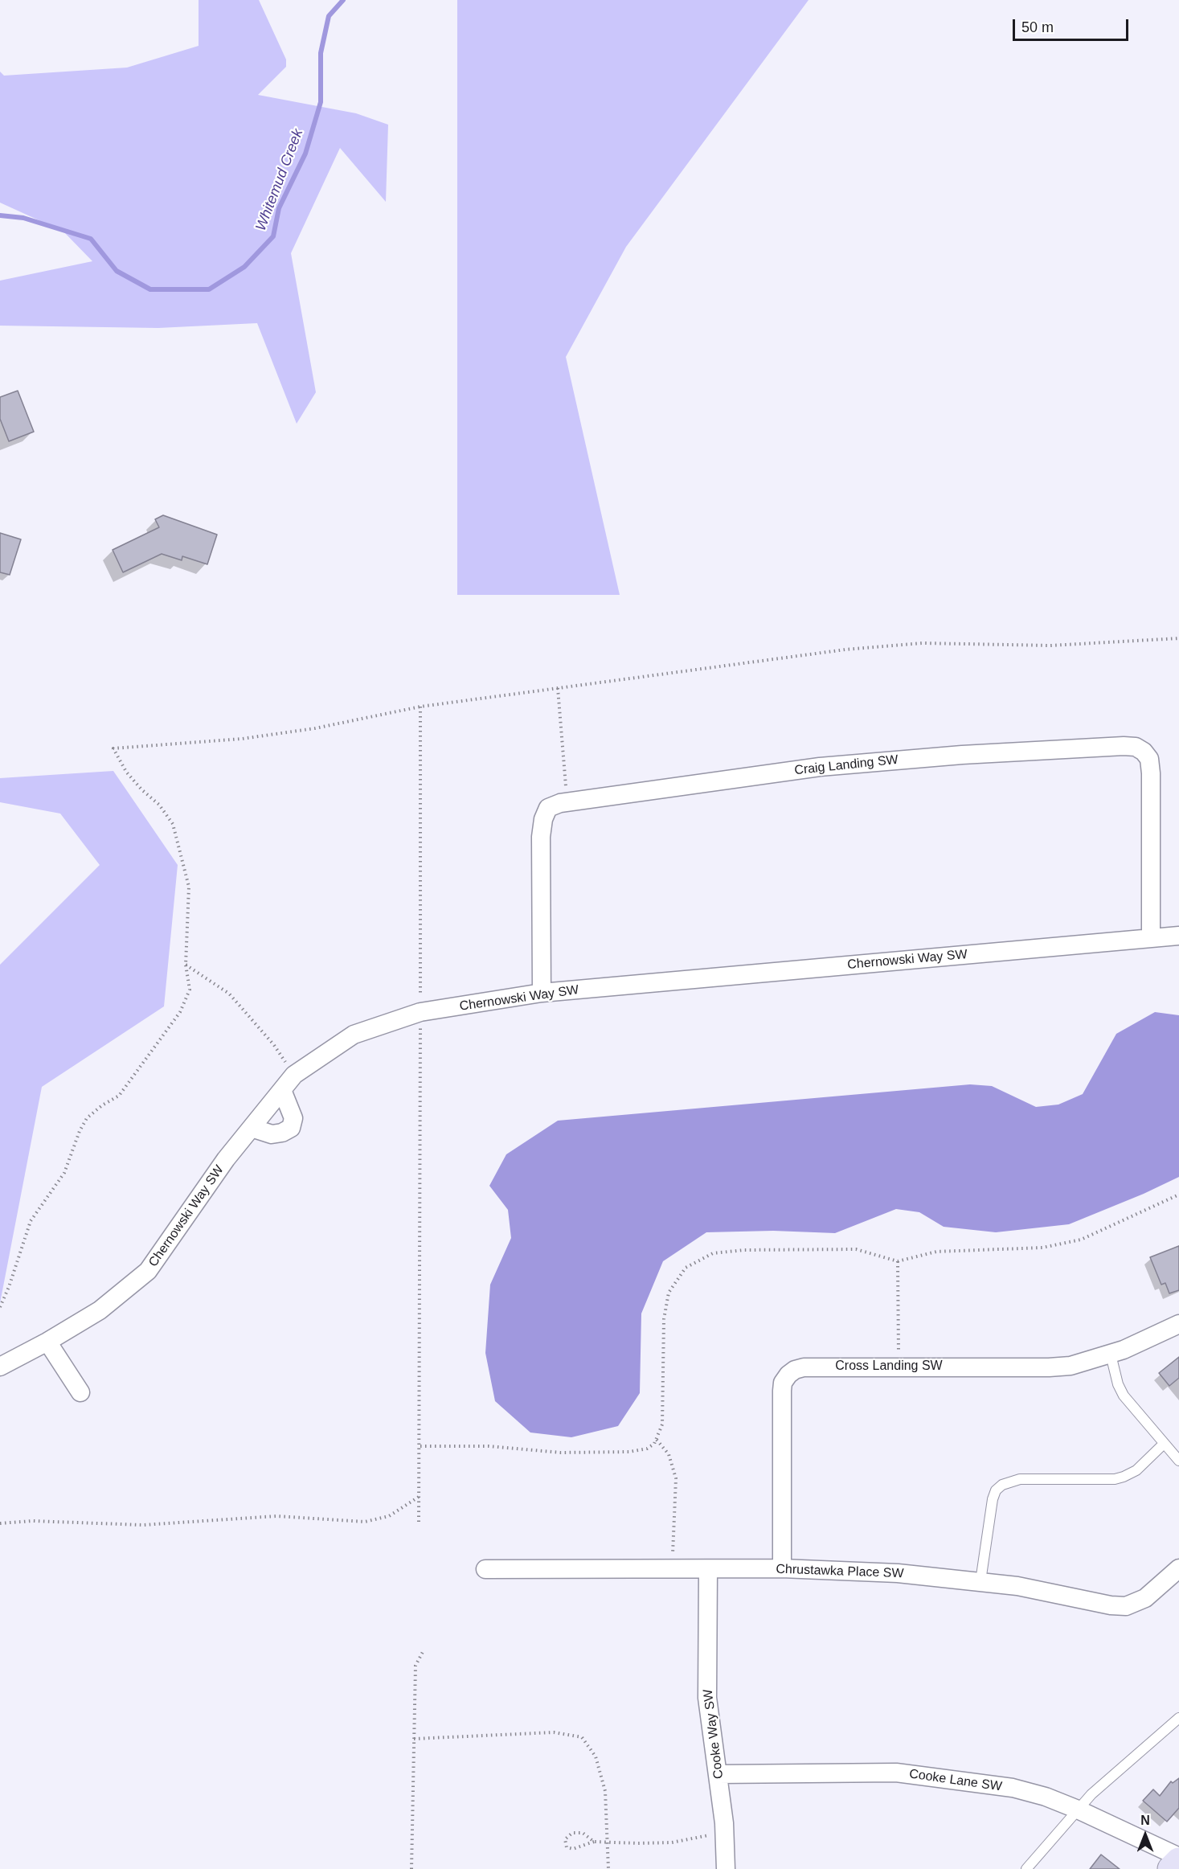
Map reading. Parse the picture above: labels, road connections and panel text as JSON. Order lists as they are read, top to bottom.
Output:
{
  "streets": {
    "street": [
      "Craig Landing SW",
      "Chernowski Way SW",
      "Cross Landing SW",
      "Chrustawka Place SW",
      "Cooke Way SW",
      "Cooke Lane SW"
    ]
  },
  "crossings": [
    ["Craig Landing SW", "Chernowski Way SW"],
    ["Cross Landing SW", "Chrustawka Place SW"],
    ["Chrustawka Place SW", "Cooke Way SW"],
    ["Cooke Way SW", "Cooke Lane SW"]
  ],
  "water": ["Whitemud Creek"],
  "scale_bar": "50 m",
  "north": "top"
}
